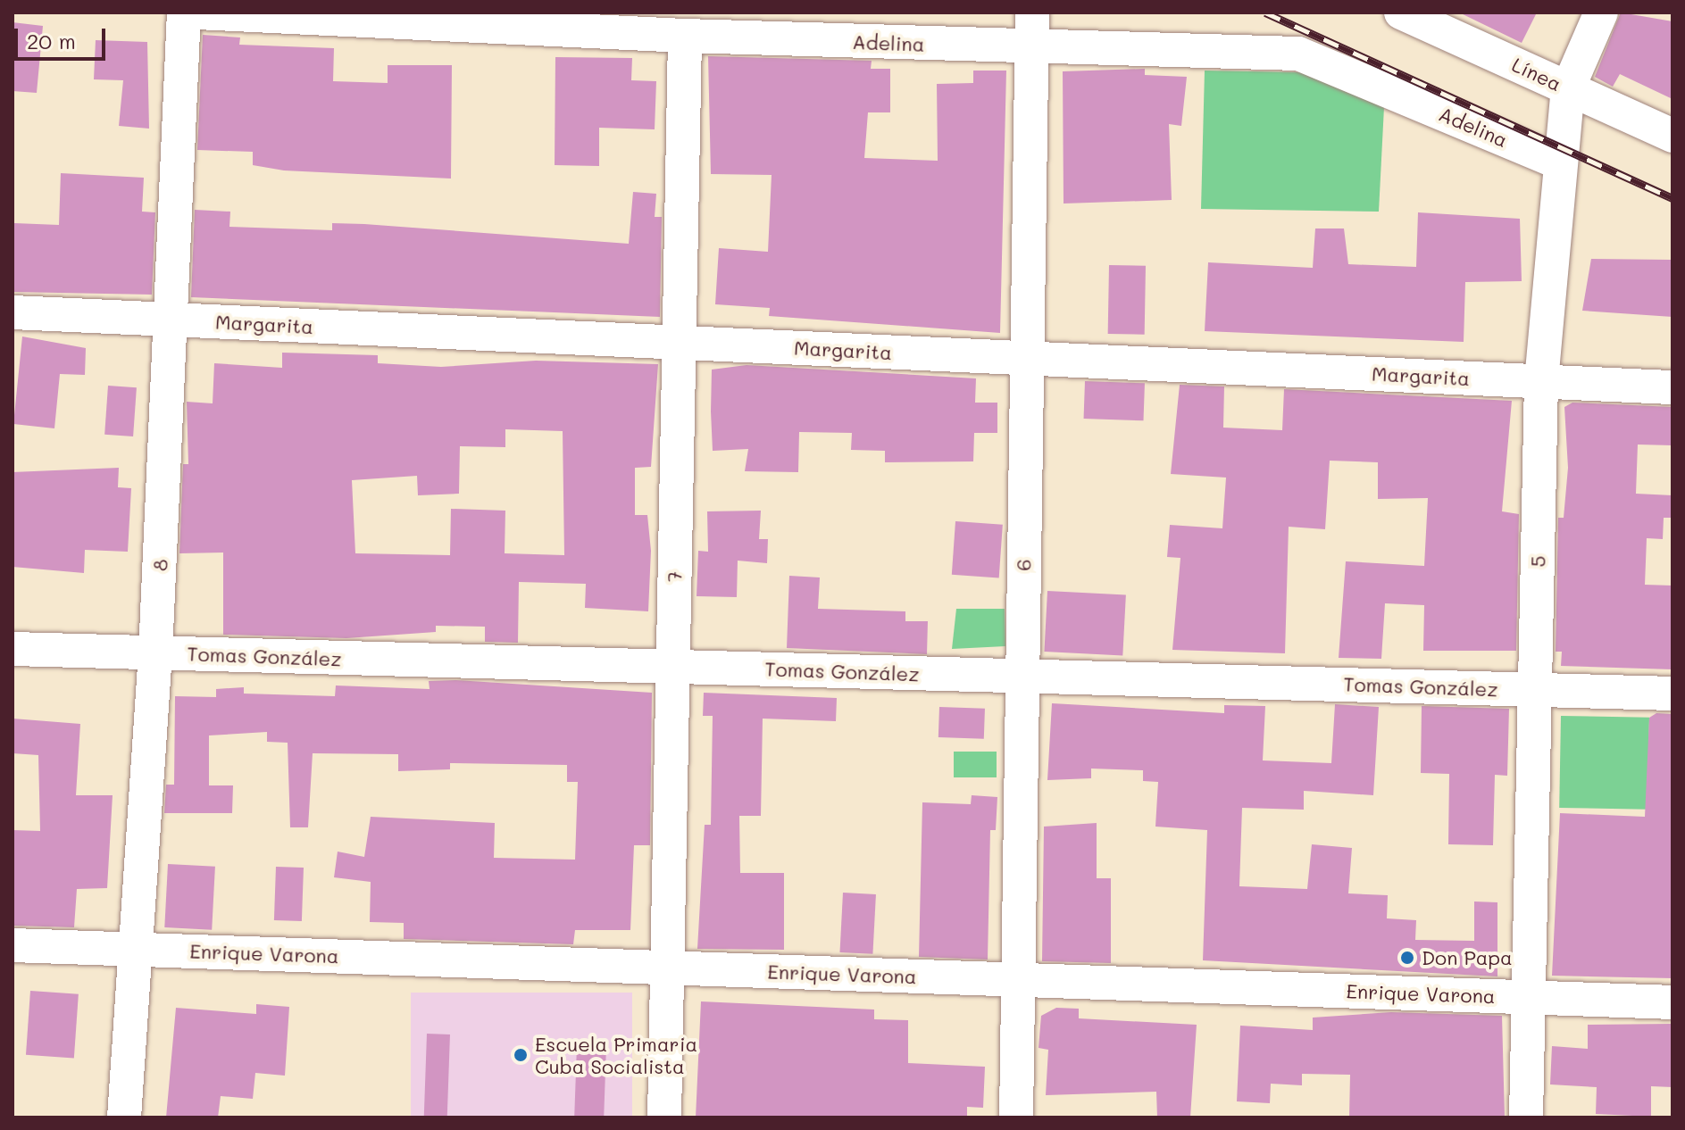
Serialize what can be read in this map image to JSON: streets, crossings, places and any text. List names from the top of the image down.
{
  "streets": {
    "street": [
      "Adelina",
      "Línea",
      "Margarita",
      "5",
      "8",
      "6",
      "7",
      "Tomas González",
      "Enrique Varona"
    ]
  },
  "crossings": [
    ["Adelina", "5"],
    ["Adelina", "6"],
    ["Adelina", "7"],
    ["Línea", "5"],
    ["Margarita", "5"],
    ["Margarita", "8"],
    ["Margarita", "6"],
    ["Margarita", "7"],
    ["5", "Tomas González"],
    ["5", "Enrique Varona"],
    ["8", "Tomas González"],
    ["8", "Enrique Varona"],
    ["6", "Tomas González"],
    ["6", "Enrique Varona"],
    ["7", "Tomas González"],
    ["7", "Enrique Varona"]
  ],
  "places": ["Don Papa", "Escuela Primaria Cuba Socialista"],
  "scale_bar": "20 m"
}
